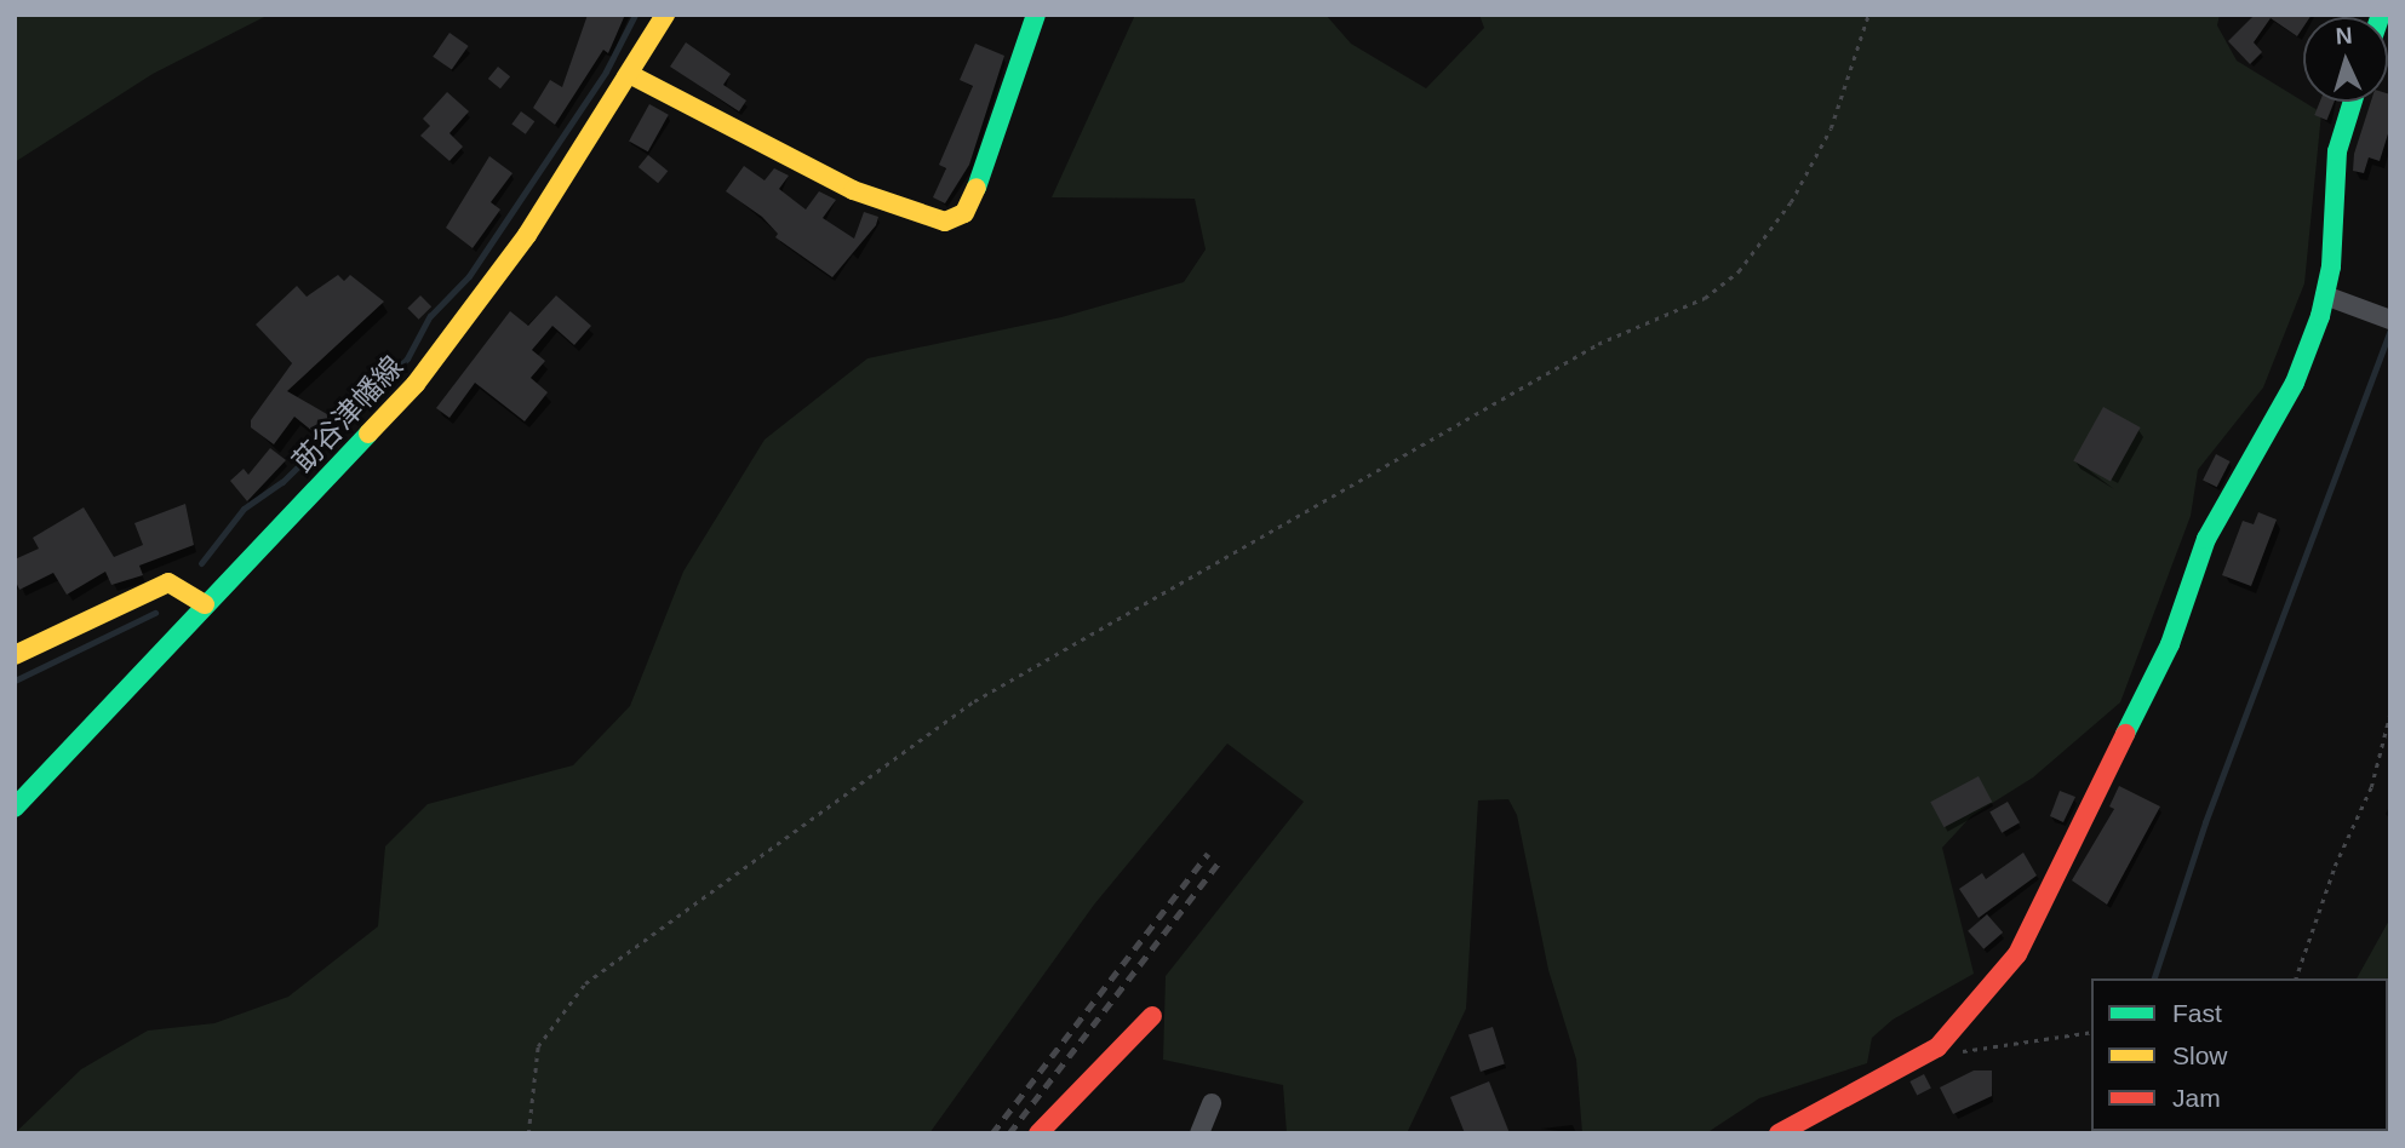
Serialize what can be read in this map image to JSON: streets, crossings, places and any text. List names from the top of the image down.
{
  "streets": {
    "street": ["莇谷津幡線"]
  },
  "legend": ["Fast", "Slow", "Jam"],
  "north": "top"
}
